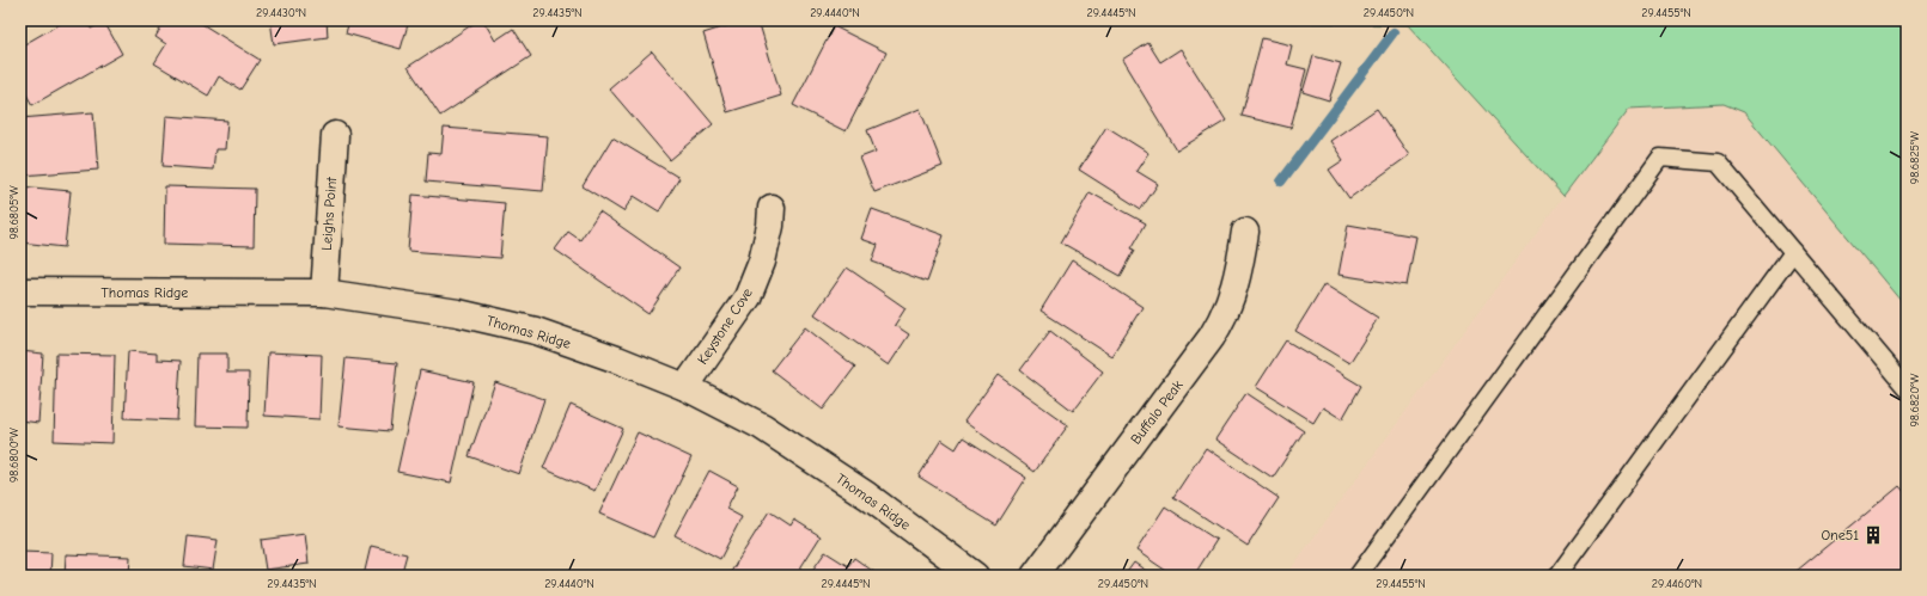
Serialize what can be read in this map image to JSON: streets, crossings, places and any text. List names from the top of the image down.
{
  "streets": {
    "street": [
      "Leighs Point",
      "Thomas Ridge",
      "Keystone Cove",
      "Buffalo Peak"
    ]
  },
  "crossings": [
    ["Leighs Point", "Thomas Ridge"],
    ["Thomas Ridge", "Keystone Cove"]
  ],
  "places": {
    "building": ["One51"]
  },
  "coordinates": [
    "29.4430°N",
    "29.4435°N",
    "29.4440°N",
    "29.4445°N",
    "29.4450°N",
    "29.4455°N",
    "98.6825°W",
    "98.6805°W",
    "98.6820°W",
    "98.6800°W",
    "29.4460°N"
  ]
}
